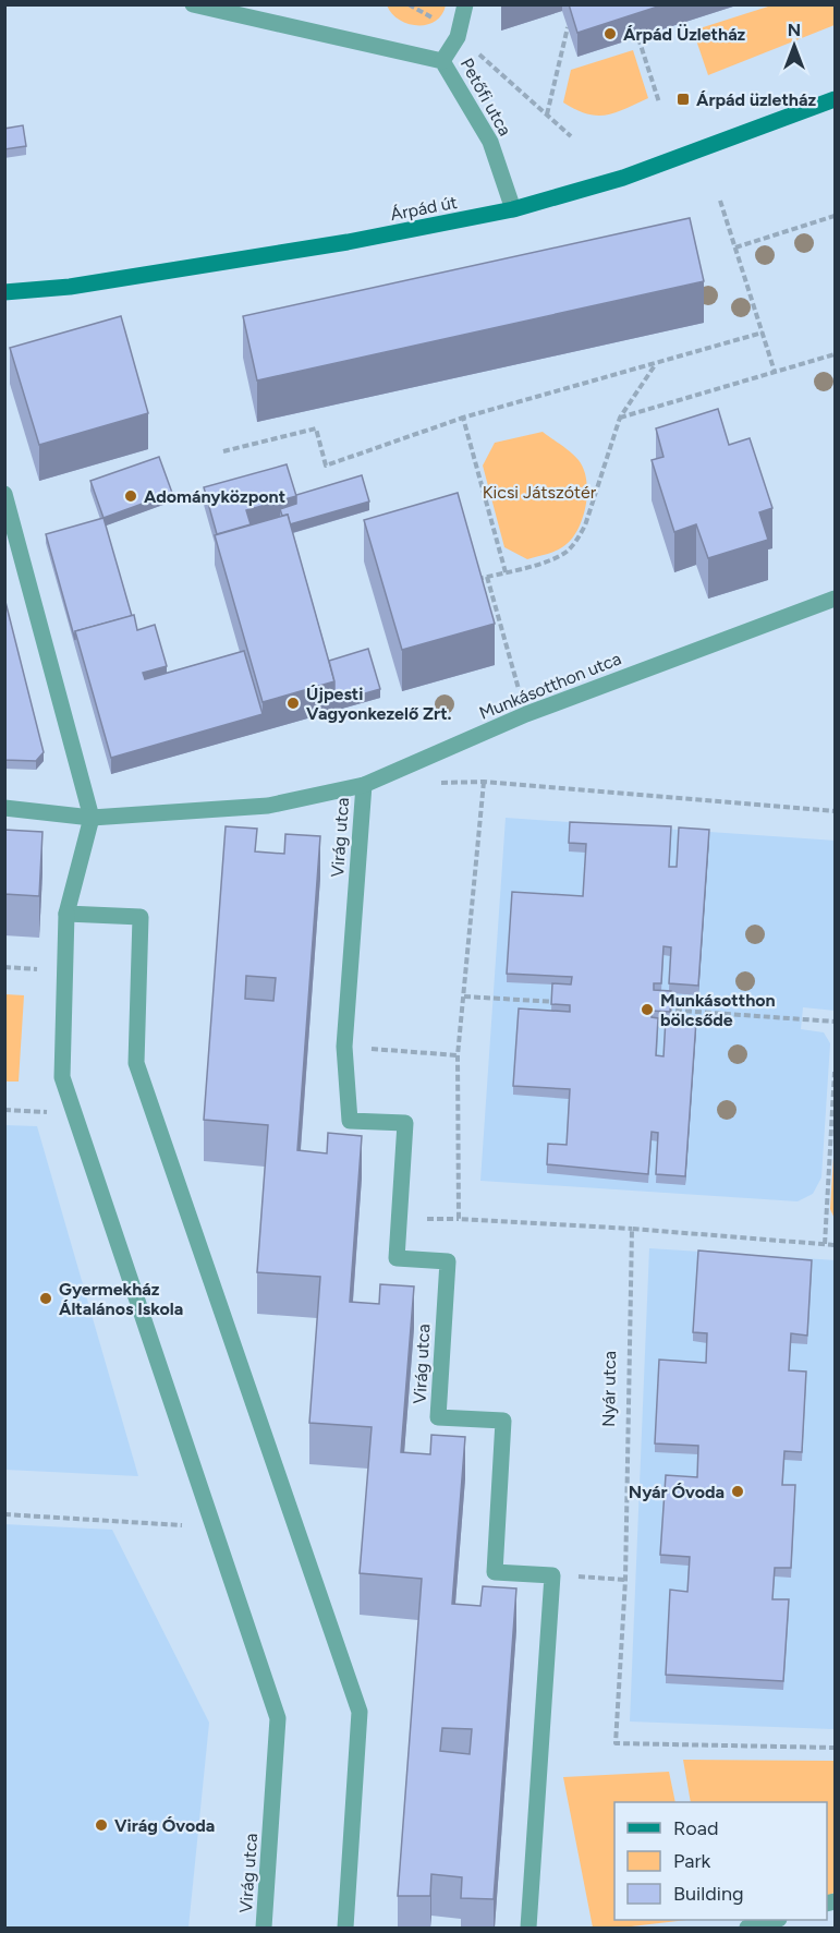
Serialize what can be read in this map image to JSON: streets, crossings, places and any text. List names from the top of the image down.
{
  "streets": {
    "main road": ["Árpád út"],
    "street": ["Petőfi utca", "Munkásotthon utca", "Virág utca"],
    "path": ["Nyár utca"]
  },
  "crossings": [
    ["Petőfi utca", "Árpád út"],
    ["Munkásotthon utca", "Virág utca"]
  ],
  "parks": ["Kicsi Játszótér"],
  "places": {
    "other": [
      "Árpád Üzletház",
      "Adományközpont",
      "Újpesti Vagyonkezelő Zrt.",
      "Munkásotthon bölcsőde",
      "Gyermekház Általános Iskola",
      "Nyár Óvoda",
      "Virág Óvoda"
    ],
    "transit": ["Árpád üzletház"]
  },
  "legend": ["Road", "Park", "Building"],
  "north": "top"
}
